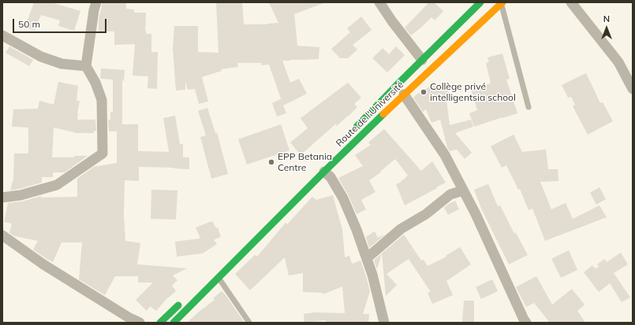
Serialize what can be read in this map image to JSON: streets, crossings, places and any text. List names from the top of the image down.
{
  "streets": {
    "main road": ["Route de l'Université"]
  },
  "places": ["Collège privé intelligentsia school", "EPP Betania Centre"],
  "scale_bar": "50 m",
  "north": "top"
}
